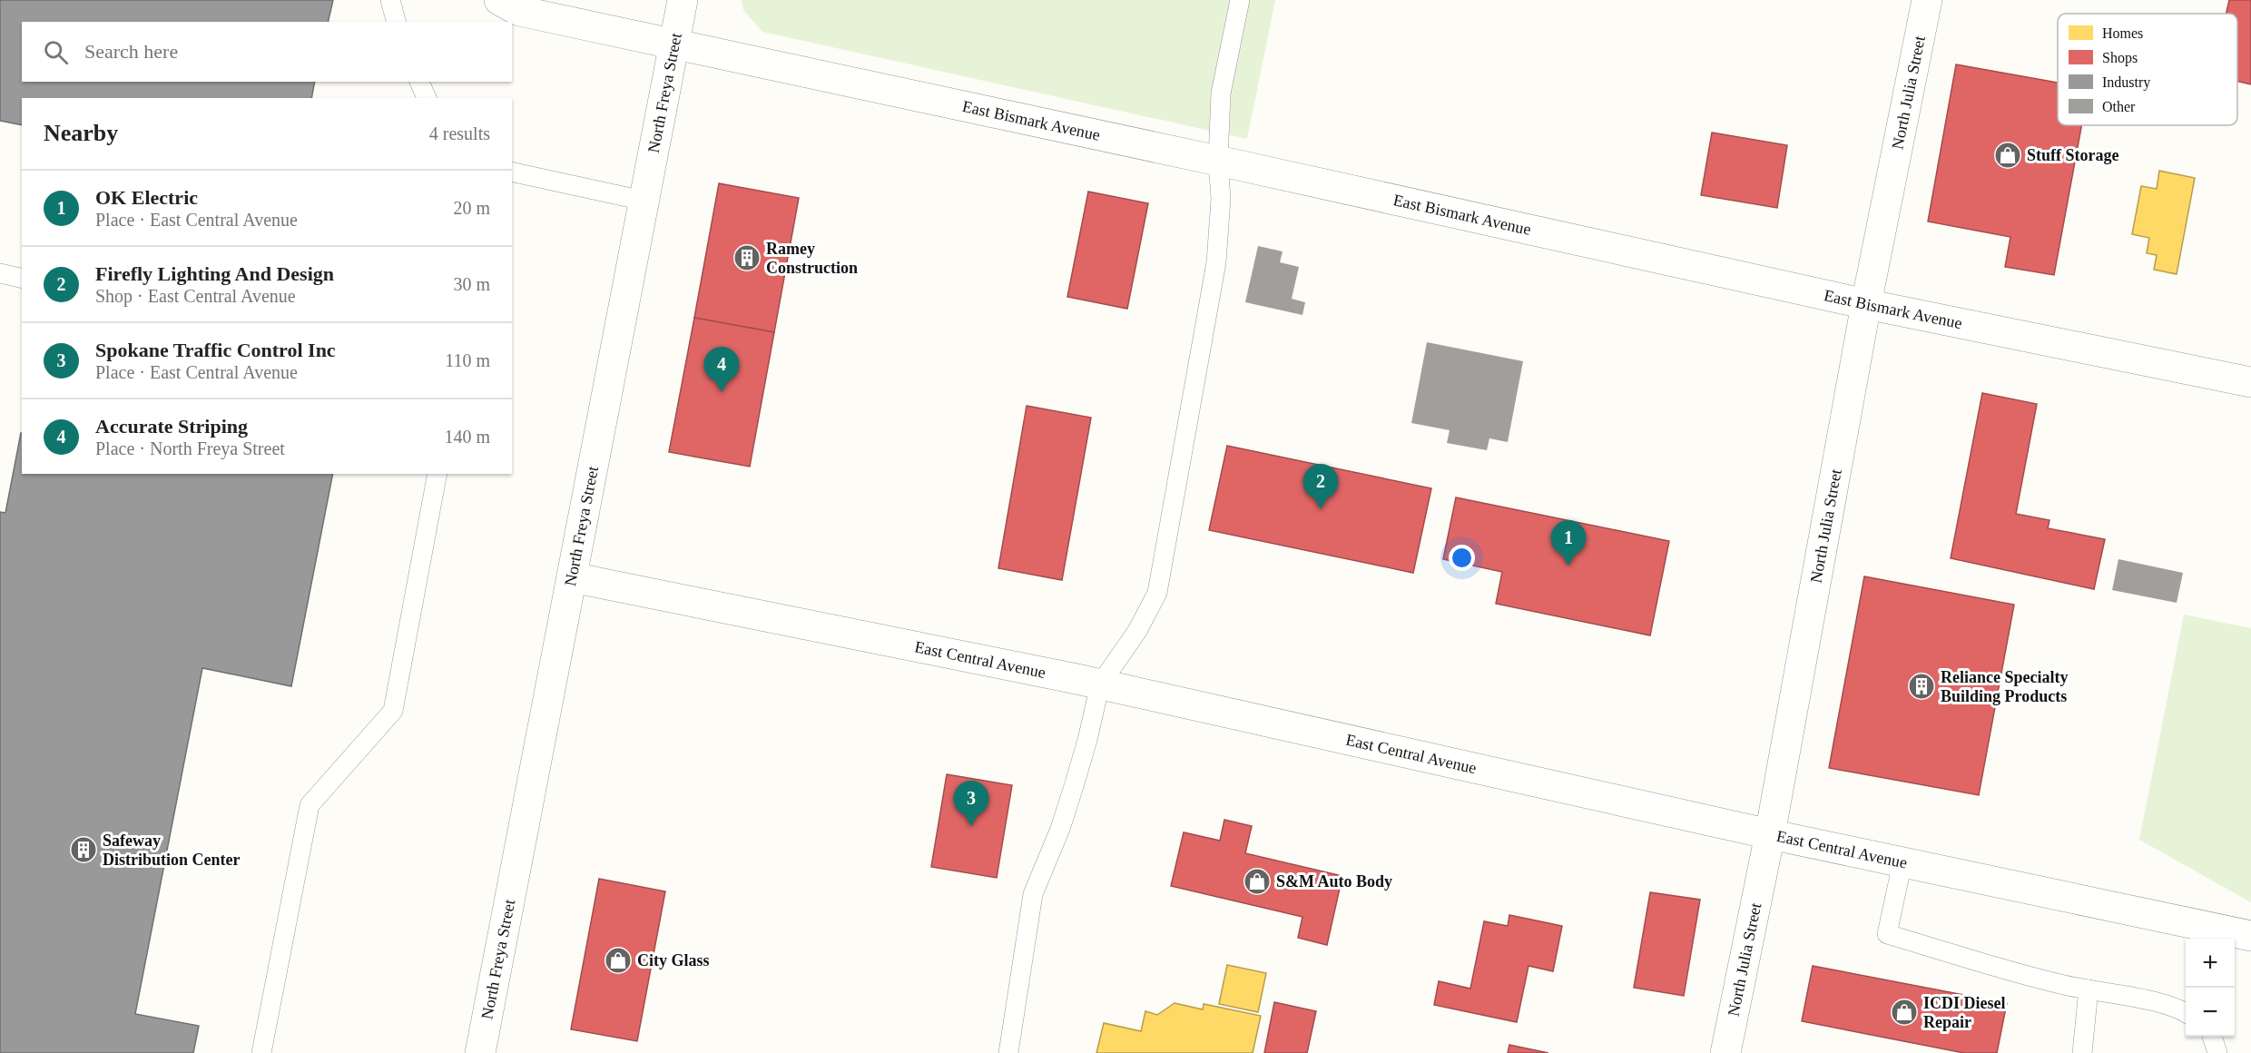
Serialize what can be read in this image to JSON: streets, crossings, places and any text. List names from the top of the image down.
{
  "streets": {
    "street": [
      "North Julia Street",
      "North Freya Street",
      "East Bismark Avenue",
      "East Central Avenue"
    ]
  },
  "crossings": [
    ["North Julia Street", "East Bismark Avenue"],
    ["North Julia Street", "East Central Avenue"],
    ["North Freya Street", "East Bismark Avenue"],
    ["North Freya Street", "East Central Avenue"]
  ],
  "places": {
    "shop": [
      "Stuff Storage",
      "S&M Auto Body",
      "City Glass",
      "ICDI Diesel Repair"
    ],
    "building": ["Ramey Construction", "Reliance Specialty Building Products", "Safeway Distribution Center"]
  },
  "legend": [
    "Homes",
    "Shops",
    "Industry",
    "Other"
  ],
  "page": {
    "search": "Search here",
    "heading": ["Nearby", "4 results"],
    "list": [
      {
        "mark": "1",
        "name": "OK Electric",
        "note": "Place · East Central Avenue",
        "value": "20 m"
      },
      {
        "mark": "2",
        "name": "Firefly Lighting And Design",
        "note": "Shop · East Central Avenue",
        "value": "30 m"
      },
      {
        "mark": "3",
        "name": "Spokane Traffic Control Inc",
        "note": "Place · East Central Avenue",
        "value": "110 m"
      },
      {
        "mark": "4",
        "name": "Accurate Striping",
        "note": "Place · North Freya Street",
        "value": "140 m"
      }
    ],
    "pins": [
      "4",
      "2",
      "1",
      "3"
    ],
    "map_buttons": ["+", "−"]
  }
}
